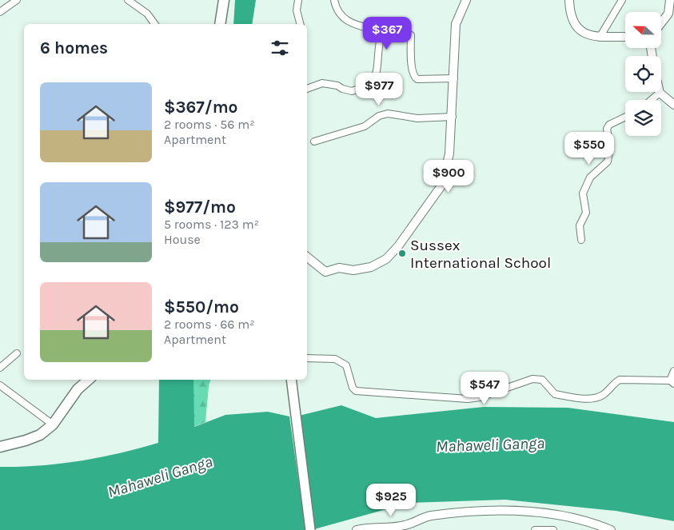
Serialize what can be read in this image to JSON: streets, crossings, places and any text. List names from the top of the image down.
{
  "water": ["Mahaweli Ganga"],
  "places": ["Sussex International School"],
  "north": "left",
  "page": {
    "price": [
      "$367",
      "$977",
      "$550",
      "$900",
      "$547",
      "$925"
    ],
    "heading": "6 homes",
    "list": [
      {
        "name": "$367/mo",
        "note": "2 rooms · 56 m² · Apartment"
      },
      {
        "name": "$977/mo",
        "note": "5 rooms · 123 m² · House"
      },
      {
        "name": "$550/mo",
        "note": "2 rooms · 66 m² · Apartment"
      }
    ]
  }
}
